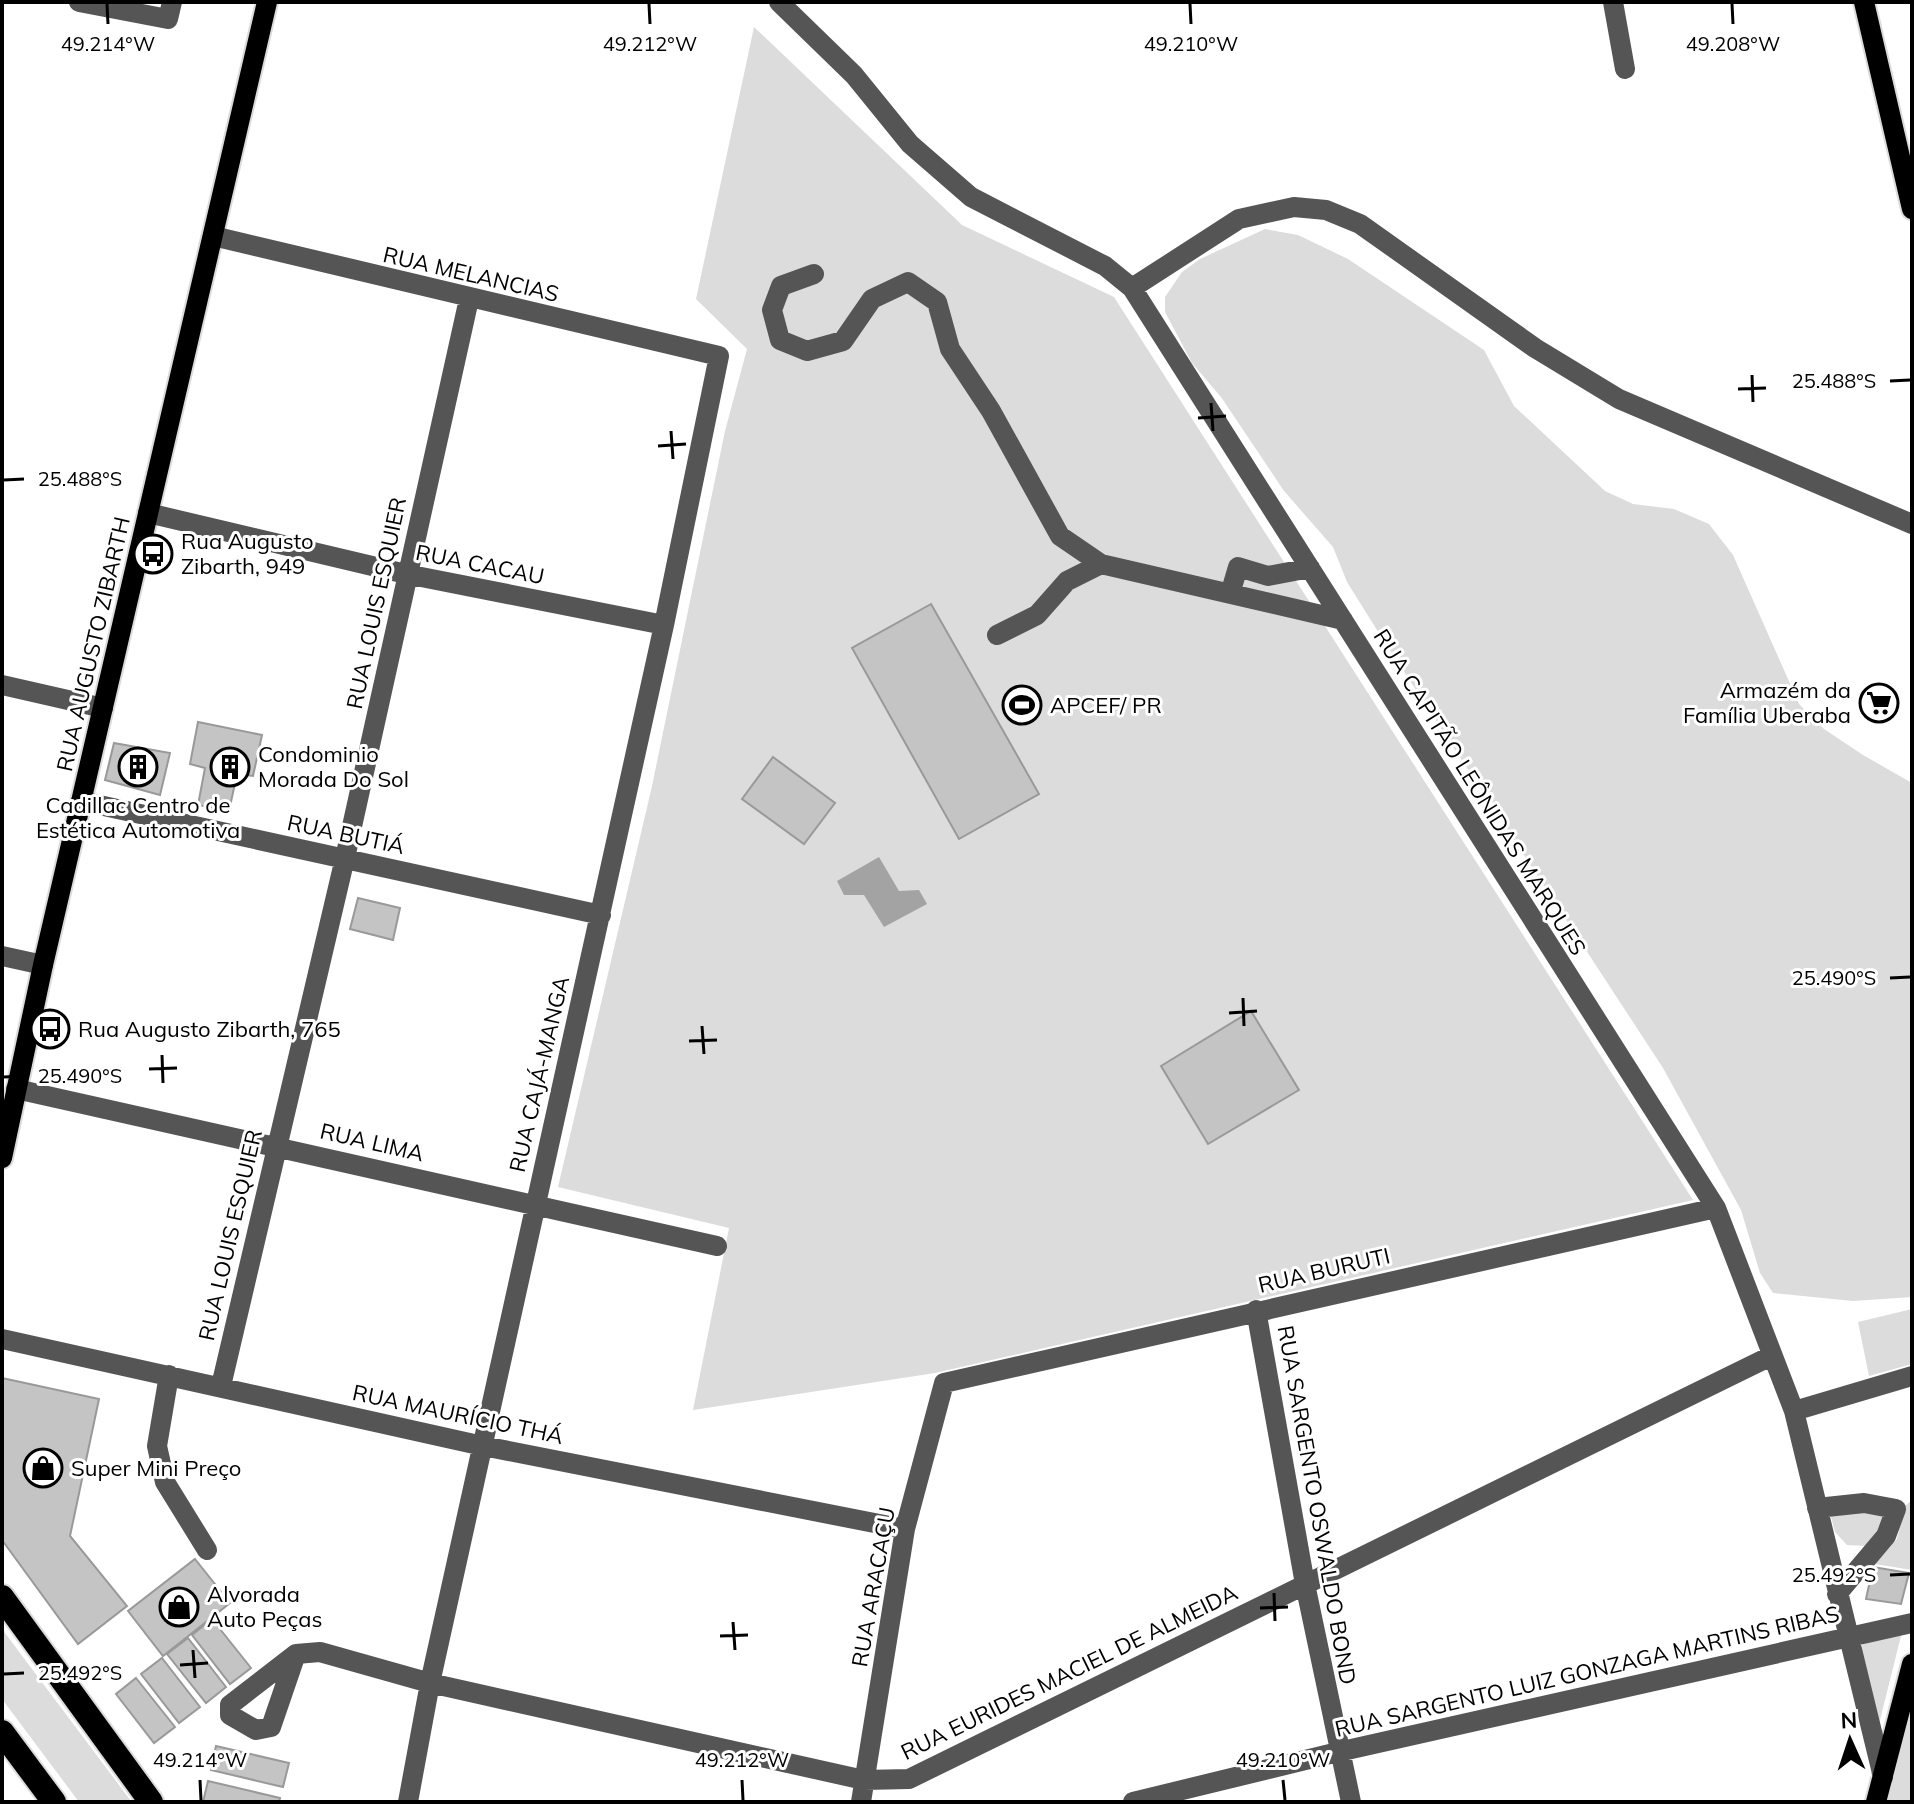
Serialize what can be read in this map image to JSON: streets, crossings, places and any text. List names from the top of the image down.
{
  "streets": {
    "main road": ["RUA AUGUSTO ZIBARTH"],
    "street": [
      "RUA MELANCIAS",
      "RUA CACAU",
      "RUA LOUIS ESQUIER",
      "RUA CAPITÃO LEÔNIDAS MARQUES",
      "RUA BUTIÁ",
      "RUA CAJÁ-MANGA",
      "RUA LIMA",
      "RUA BURUTI",
      "RUA MAURÍCIO THÁ",
      "RUA SARGENTO OSWALDO BOND",
      "RUA ARACAÇU",
      "RUA SARGENTO LUIZ GONZAGA MARTINS RIBAS",
      "RUA EURIDES MACIEL DE ALMEIDA"
    ]
  },
  "crossings": [
    ["RUA MELANCIAS", "RUA LOUIS ESQUIER"],
    ["RUA MELANCIAS", "RUA AUGUSTO ZIBARTH"],
    ["RUA MELANCIAS", "RUA CAJÁ-MANGA"],
    ["RUA CACAU", "RUA LOUIS ESQUIER"],
    ["RUA CACAU", "RUA AUGUSTO ZIBARTH"],
    ["RUA CACAU", "RUA CAJÁ-MANGA"],
    ["RUA LOUIS ESQUIER", "RUA BUTIÁ"],
    ["RUA LOUIS ESQUIER", "RUA LIMA"],
    ["RUA LOUIS ESQUIER", "RUA MAURÍCIO THÁ"],
    ["RUA AUGUSTO ZIBARTH", "RUA BUTIÁ"],
    ["RUA AUGUSTO ZIBARTH", "RUA LIMA"],
    ["RUA CAPITÃO LEÔNIDAS MARQUES", "RUA BURUTI"],
    ["RUA CAPITÃO LEÔNIDAS MARQUES", "RUA SARGENTO LUIZ GONZAGA MARTINS RIBAS"],
    ["RUA CAPITÃO LEÔNIDAS MARQUES", "RUA EURIDES MACIEL DE ALMEIDA"],
    ["RUA BUTIÁ", "RUA CAJÁ-MANGA"],
    ["RUA CAJÁ-MANGA", "RUA LIMA"],
    ["RUA CAJÁ-MANGA", "RUA MAURÍCIO THÁ"],
    ["RUA CAJÁ-MANGA", "RUA EURIDES MACIEL DE ALMEIDA"],
    ["RUA BURUTI", "RUA SARGENTO OSWALDO BOND"],
    ["RUA BURUTI", "RUA ARACAÇU"],
    ["RUA MAURÍCIO THÁ", "RUA ARACAÇU"],
    ["RUA SARGENTO OSWALDO BOND", "RUA SARGENTO LUIZ GONZAGA MARTINS RIBAS"],
    ["RUA SARGENTO OSWALDO BOND", "RUA EURIDES MACIEL DE ALMEIDA"],
    ["RUA ARACAÇU", "RUA EURIDES MACIEL DE ALMEIDA"]
  ],
  "places": {
    "bus stop": ["Rua Augusto Zibarth, 949", "Rua Augusto Zibarth, 765"],
    "supermarket": ["Armazém da Família Uberaba"],
    "sports": ["APCEF/ PR"],
    "building": ["Cadillac Centro de Estética Automotiva", "Condominio Morada Do Sol"],
    "shop": ["Super Mini Preço", "Alvorada Auto Peças"]
  },
  "north": "top",
  "coordinates": [
    "49.214°W",
    "49.212°W",
    "49.210°W",
    "49.208°W",
    "25.488°S",
    "25.490°S",
    "25.492°S"
  ]
}
